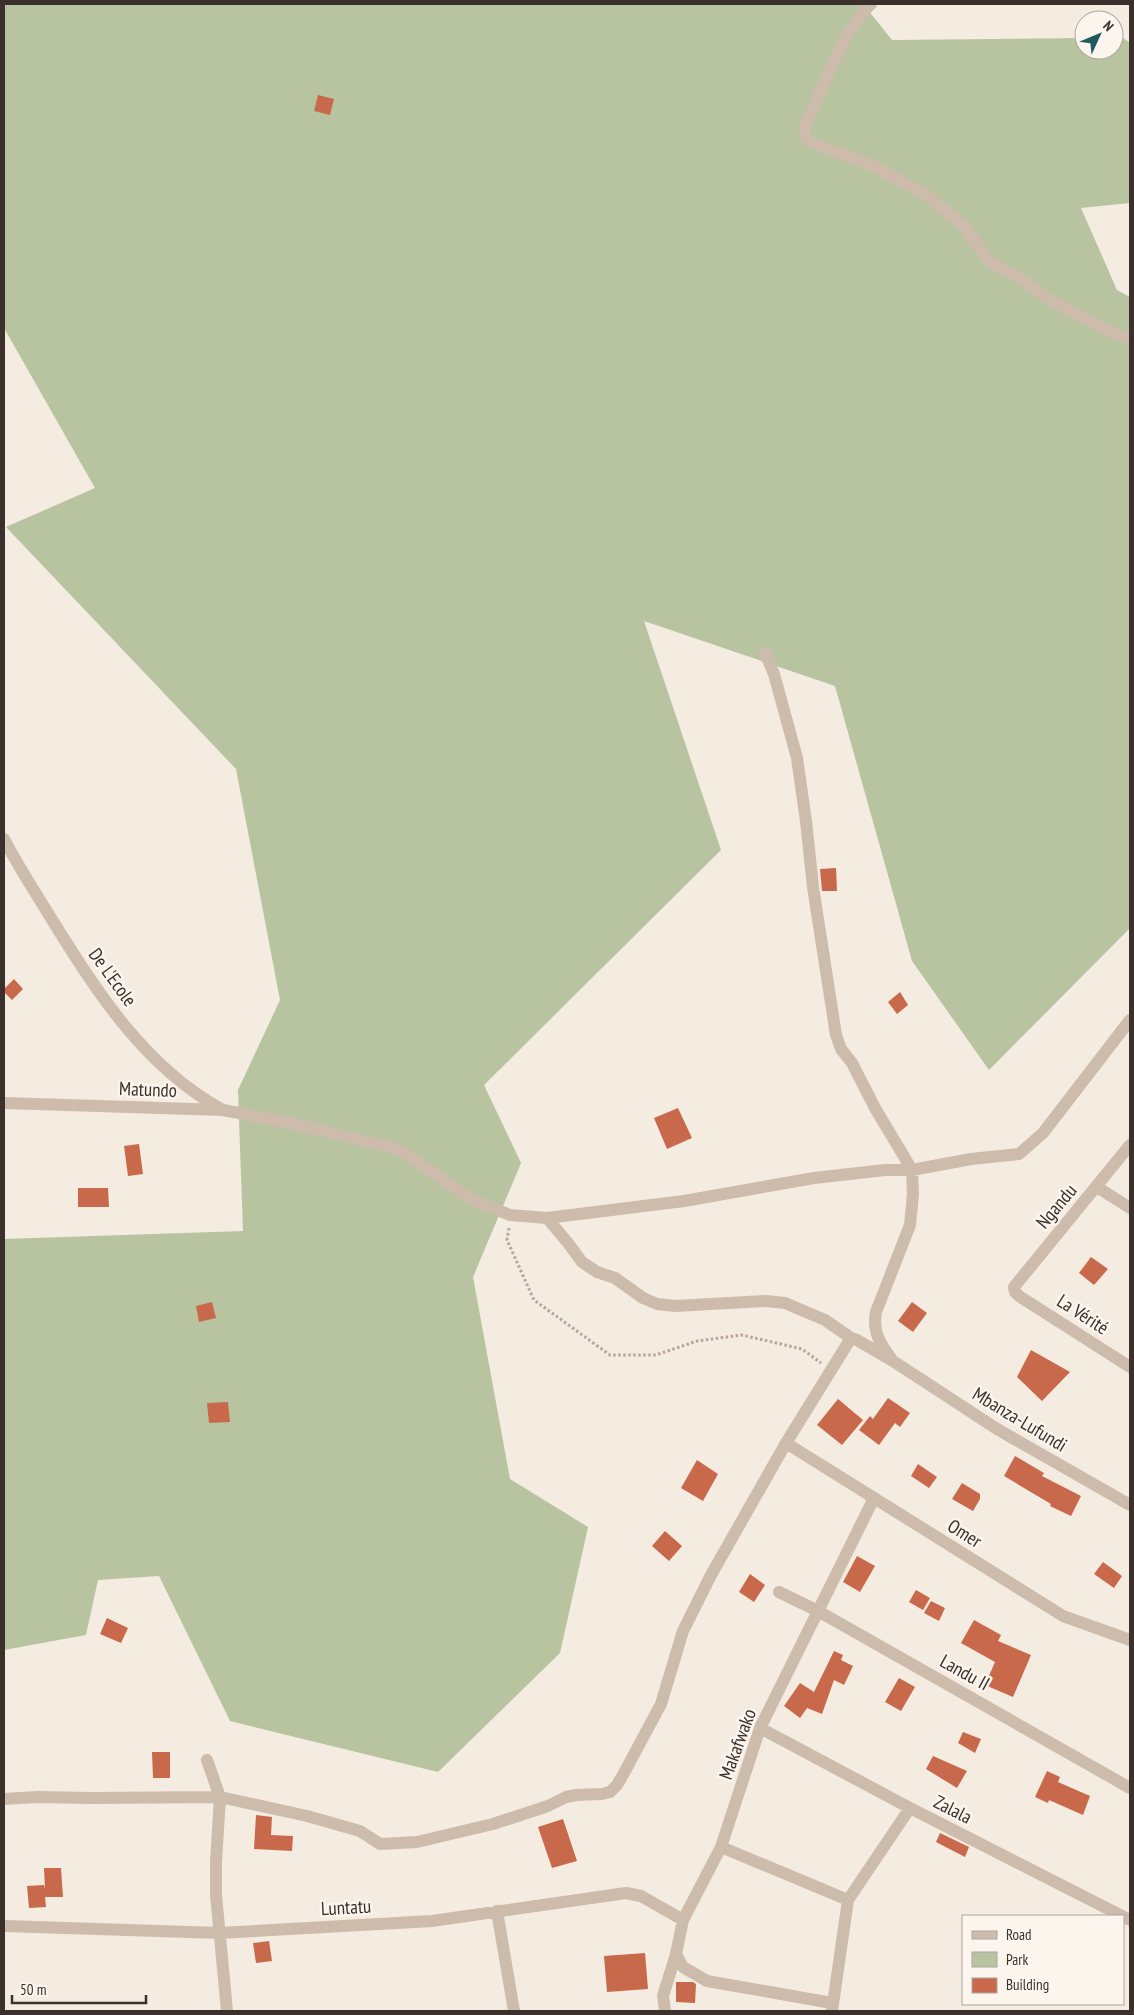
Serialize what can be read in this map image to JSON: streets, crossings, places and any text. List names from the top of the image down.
{
  "streets": {
    "street": [
      "De L'Ecole",
      "Matundo",
      "Ngandu",
      "La Vérité",
      "Mbanza-Lufundi",
      "Omer",
      "Landu II",
      "Makafwako",
      "Zalala",
      "Luntatu"
    ]
  },
  "crossings": [
    ["De L'Ecole", "Matundo"],
    ["Matundo", "Mbanza-Lufundi"],
    ["Ngandu", "La Vérité"],
    ["Omer", "Makafwako"],
    ["Landu II", "Makafwako"],
    ["Makafwako", "Zalala"],
    ["Makafwako", "Luntatu"]
  ],
  "legend": ["Road", "Park", "Building"],
  "scale_bar": "50 m",
  "north": "top right"
}
